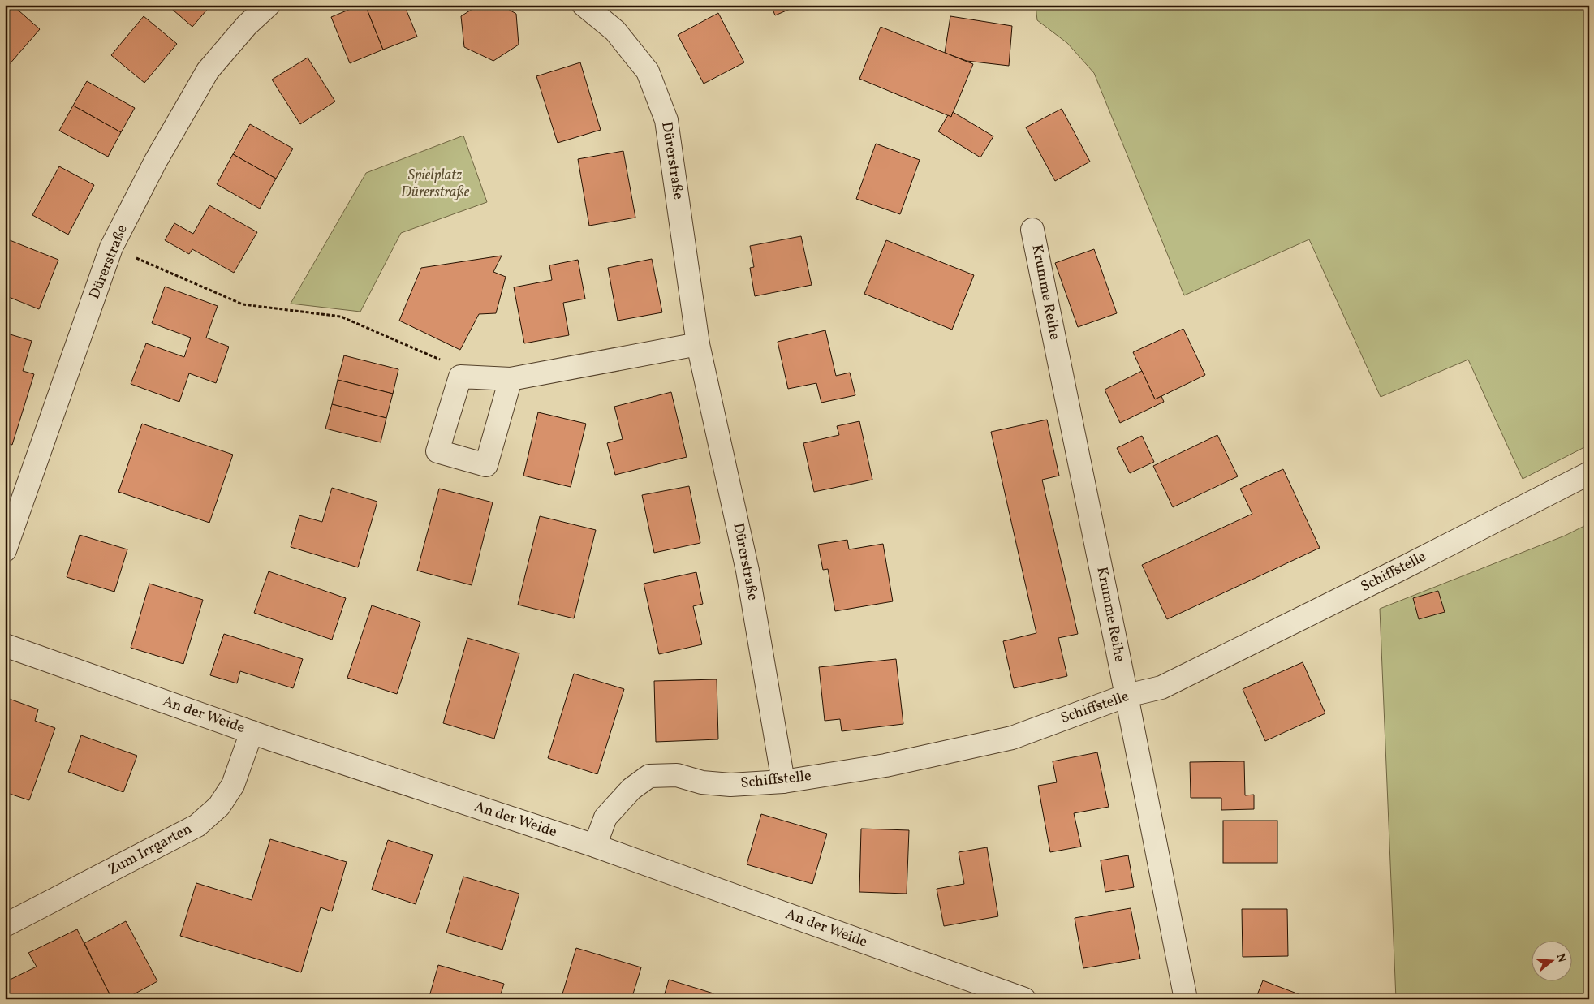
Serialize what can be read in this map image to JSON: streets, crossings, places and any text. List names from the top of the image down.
{
  "streets": {
    "street": [
      "Dürerstraße",
      "Krumme Reihe",
      "Schiffstelle",
      "An der Weide",
      "Zum Irrgarten"
    ]
  },
  "crossings": [
    ["Dürerstraße", "Schiffstelle"],
    ["Krumme Reihe", "Schiffstelle"],
    ["Schiffstelle", "An der Weide"],
    ["An der Weide", "Zum Irrgarten"]
  ],
  "parks": ["Spielplatz Dürerstraße"],
  "north": "right"
}
